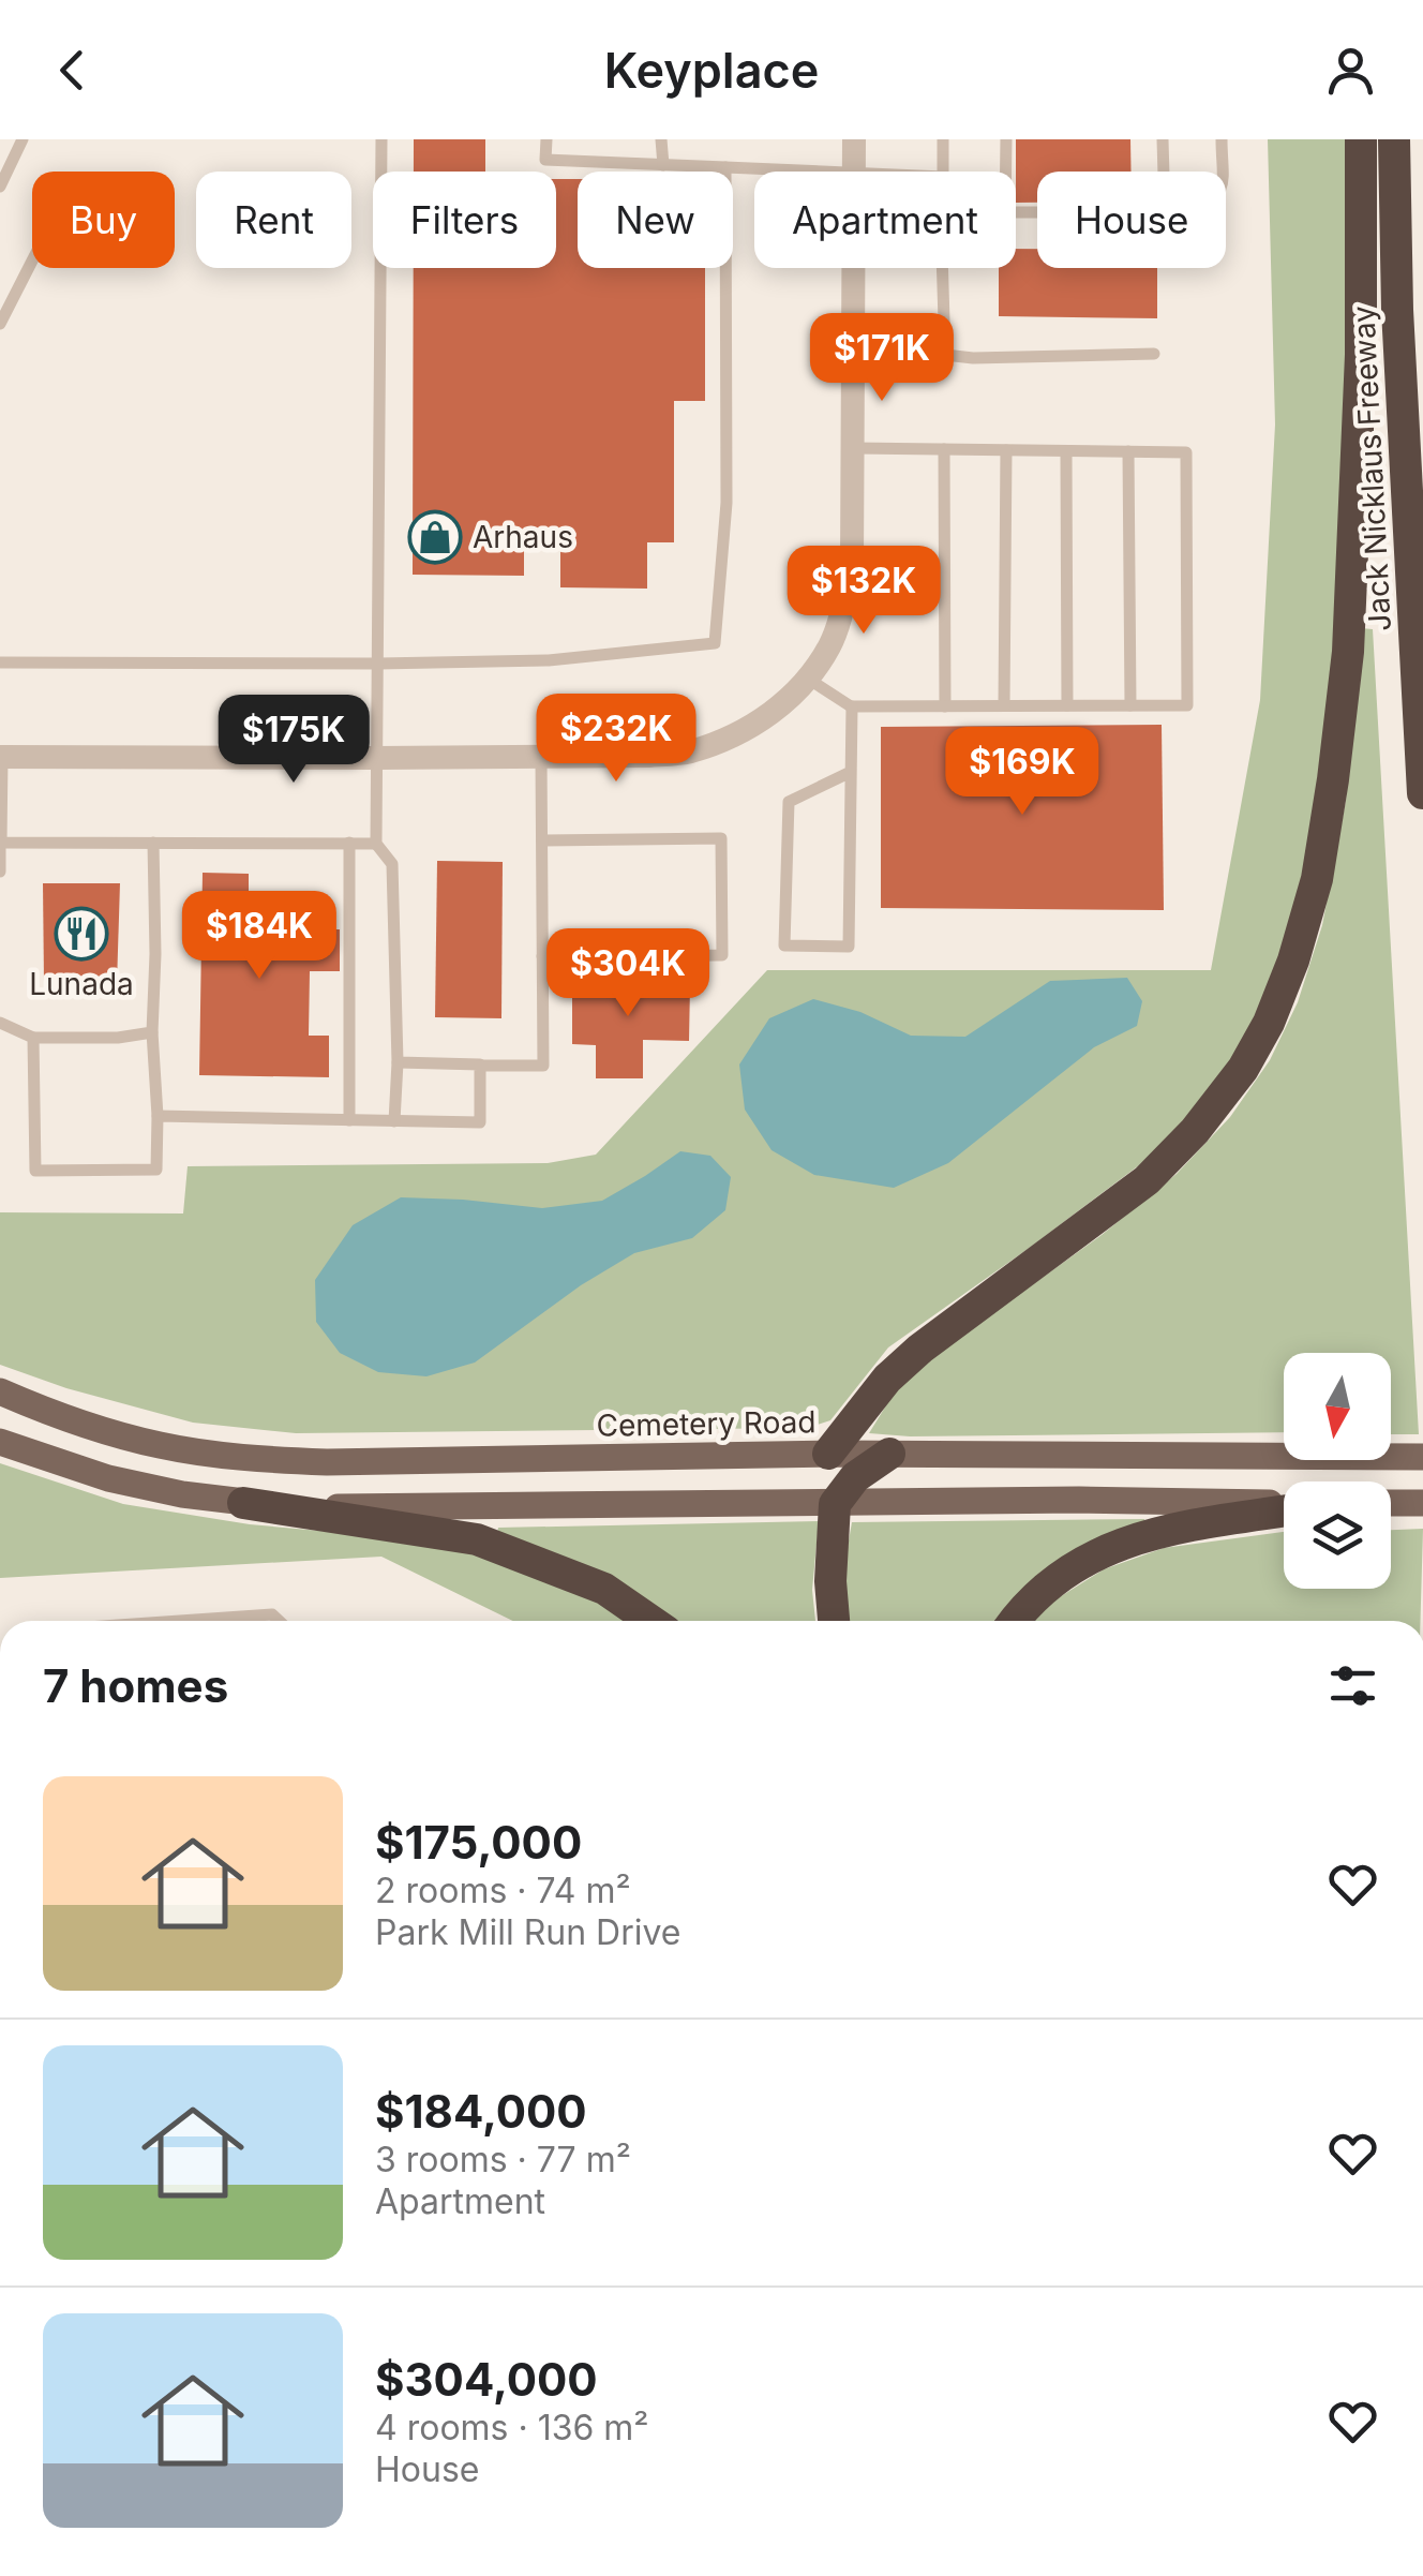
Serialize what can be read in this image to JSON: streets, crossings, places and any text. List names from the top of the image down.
{
  "streets": {
    "highway": ["Jack Nicklaus Freeway"],
    "main road": ["Cemetery Road"]
  },
  "places": {
    "shop": ["Arhaus"],
    "restaurant": ["Lunada"]
  },
  "north": "bottom",
  "page": {
    "header": "Keyplace",
    "chip": [
      "Buy",
      "Rent",
      "Filters",
      "New",
      "Apartment",
      "House"
    ],
    "price": [
      "$171K",
      "$132K",
      "$232K",
      "$175K",
      "$169K",
      "$184K",
      "$304K"
    ],
    "heading": "7 homes",
    "list": [
      {
        "name": "$175,000",
        "note": "2 rooms · 74 m² · Park Mill Run Drive"
      },
      {
        "name": "$184,000",
        "note": "3 rooms · 77 m² · Apartment"
      },
      {
        "name": "$304,000",
        "note": "4 rooms · 136 m² · House"
      }
    ]
  }
}
